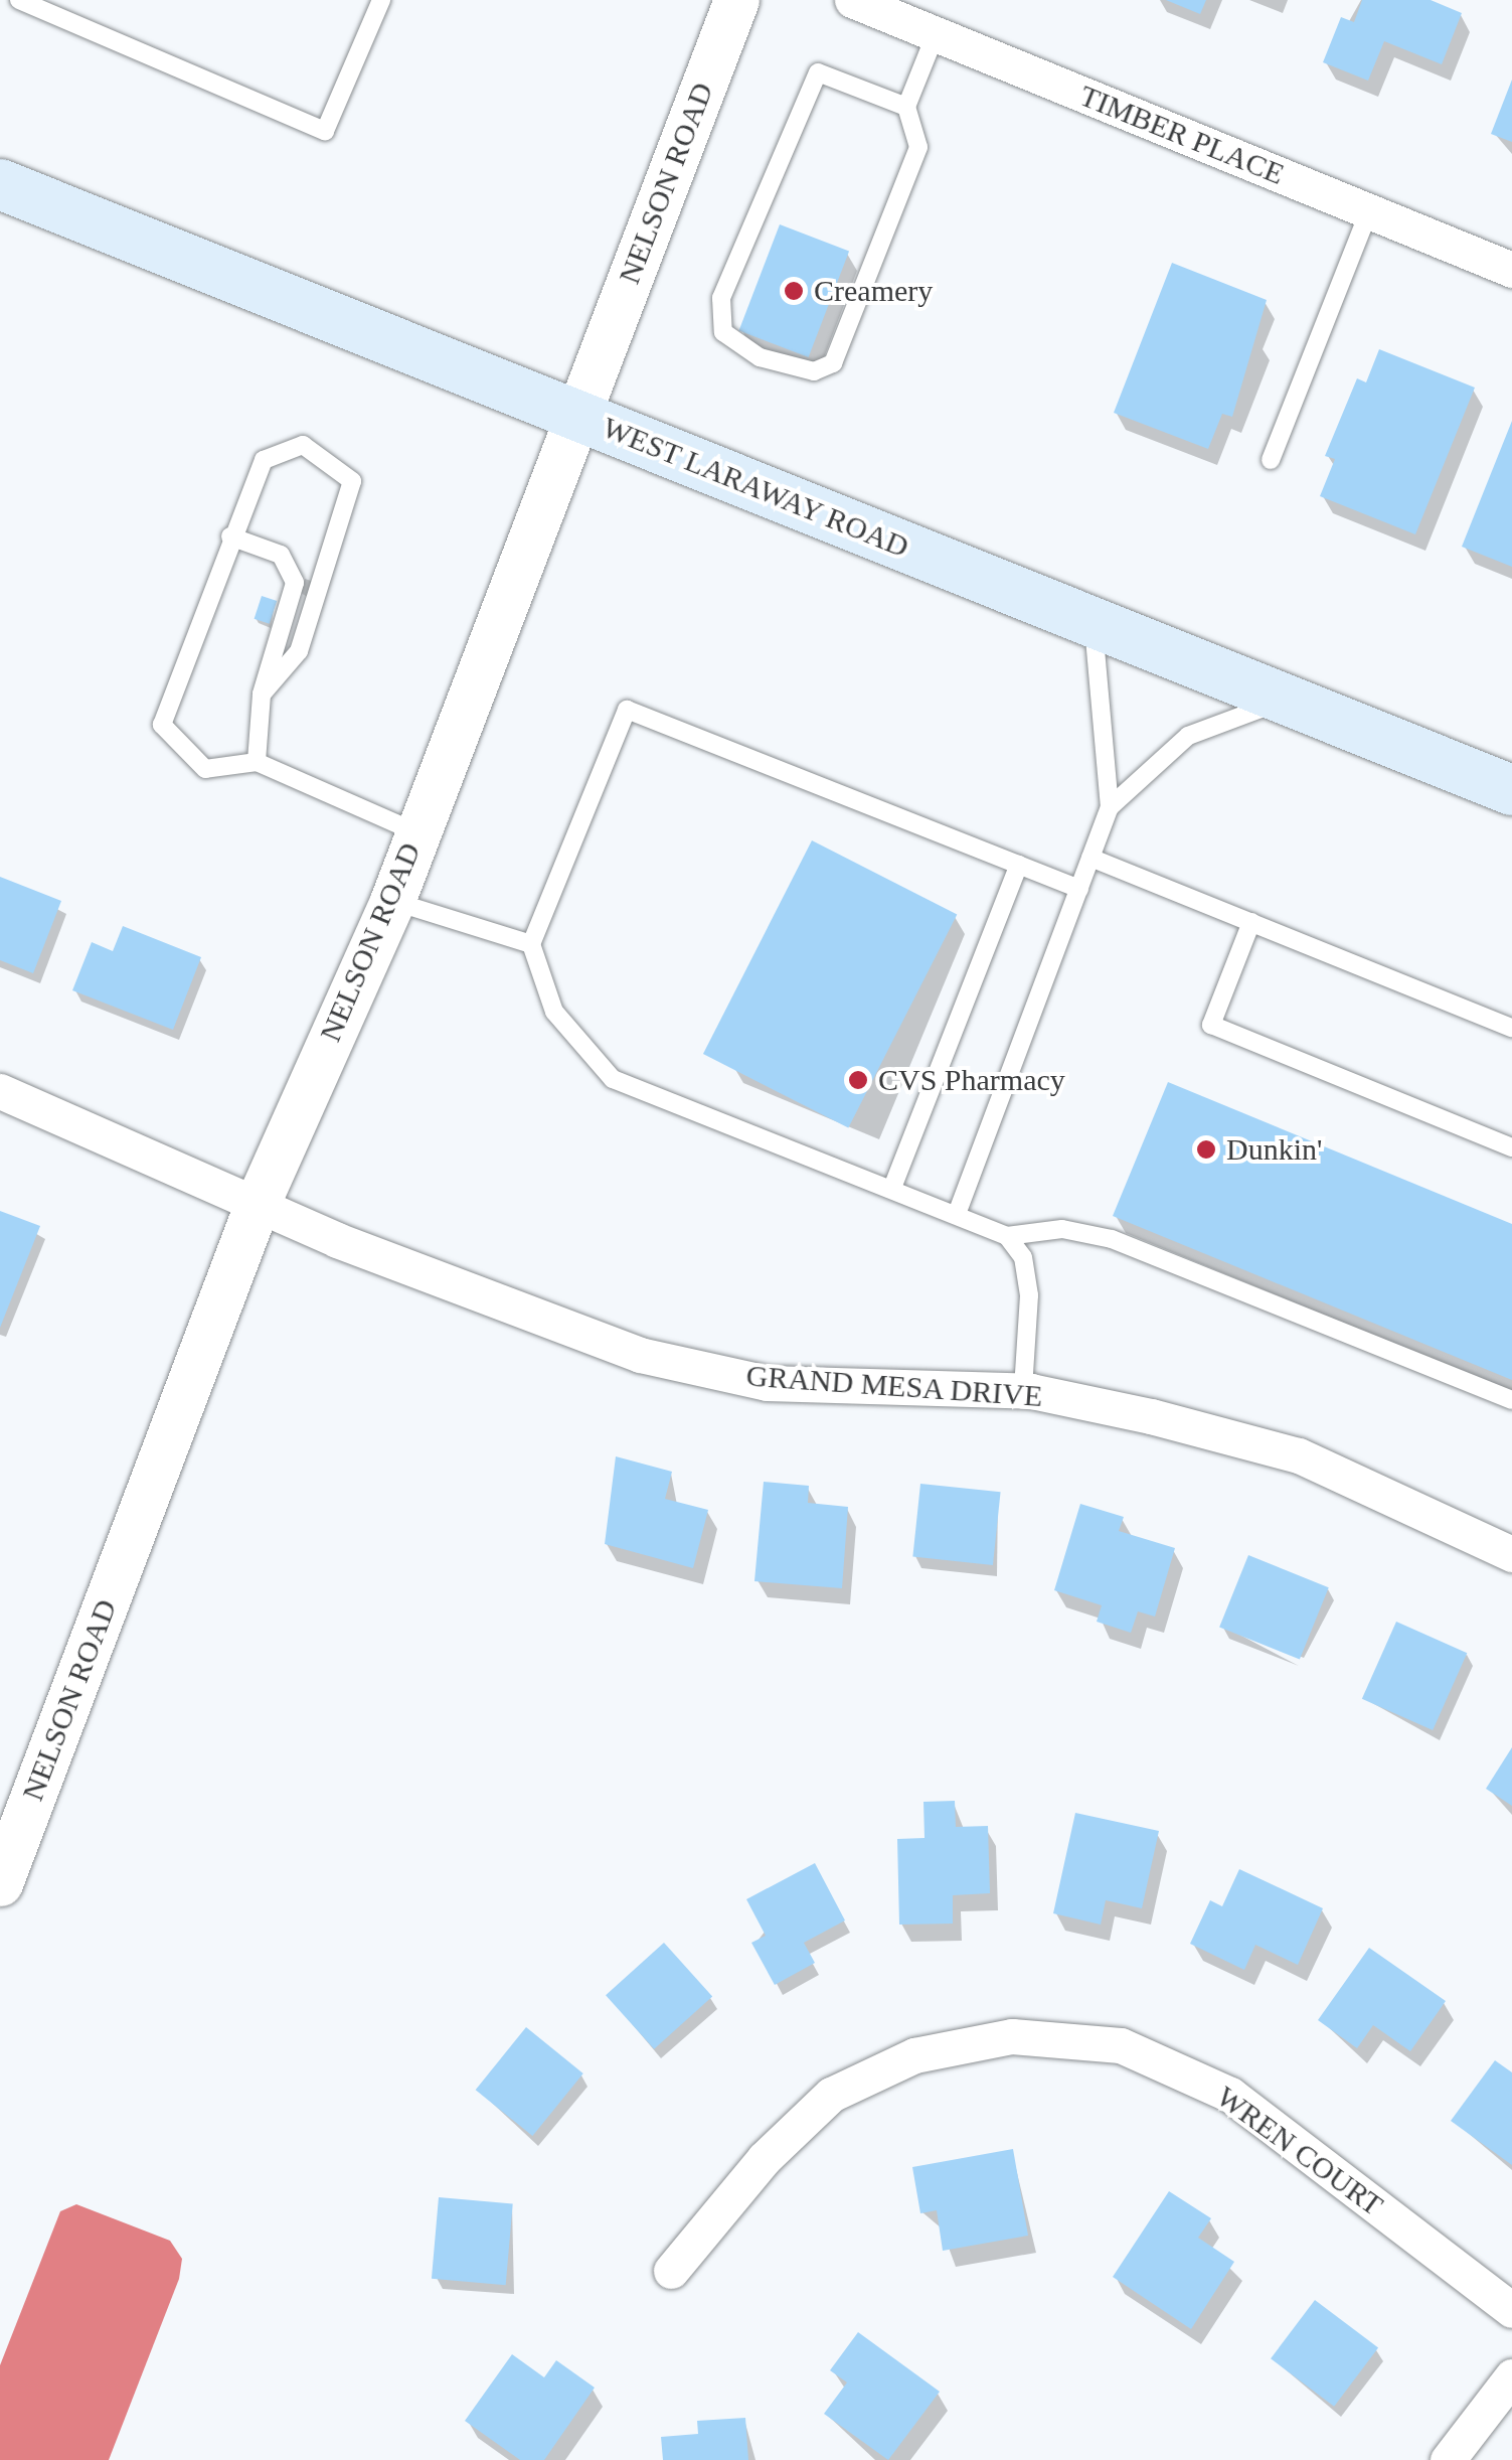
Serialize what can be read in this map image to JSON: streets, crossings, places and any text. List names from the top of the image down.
{
  "streets": {
    "main road": ["WEST LARAWAY ROAD"],
    "street": [
      "TIMBER PLACE",
      "NELSON ROAD",
      "GRAND MESA DRIVE",
      "WREN COURT"
    ]
  },
  "crossings": [
    ["NELSON ROAD", "WEST LARAWAY ROAD"],
    ["NELSON ROAD", "GRAND MESA DRIVE"]
  ],
  "places": ["Creamery", "CVS Pharmacy", "Dunkin'"]
}
